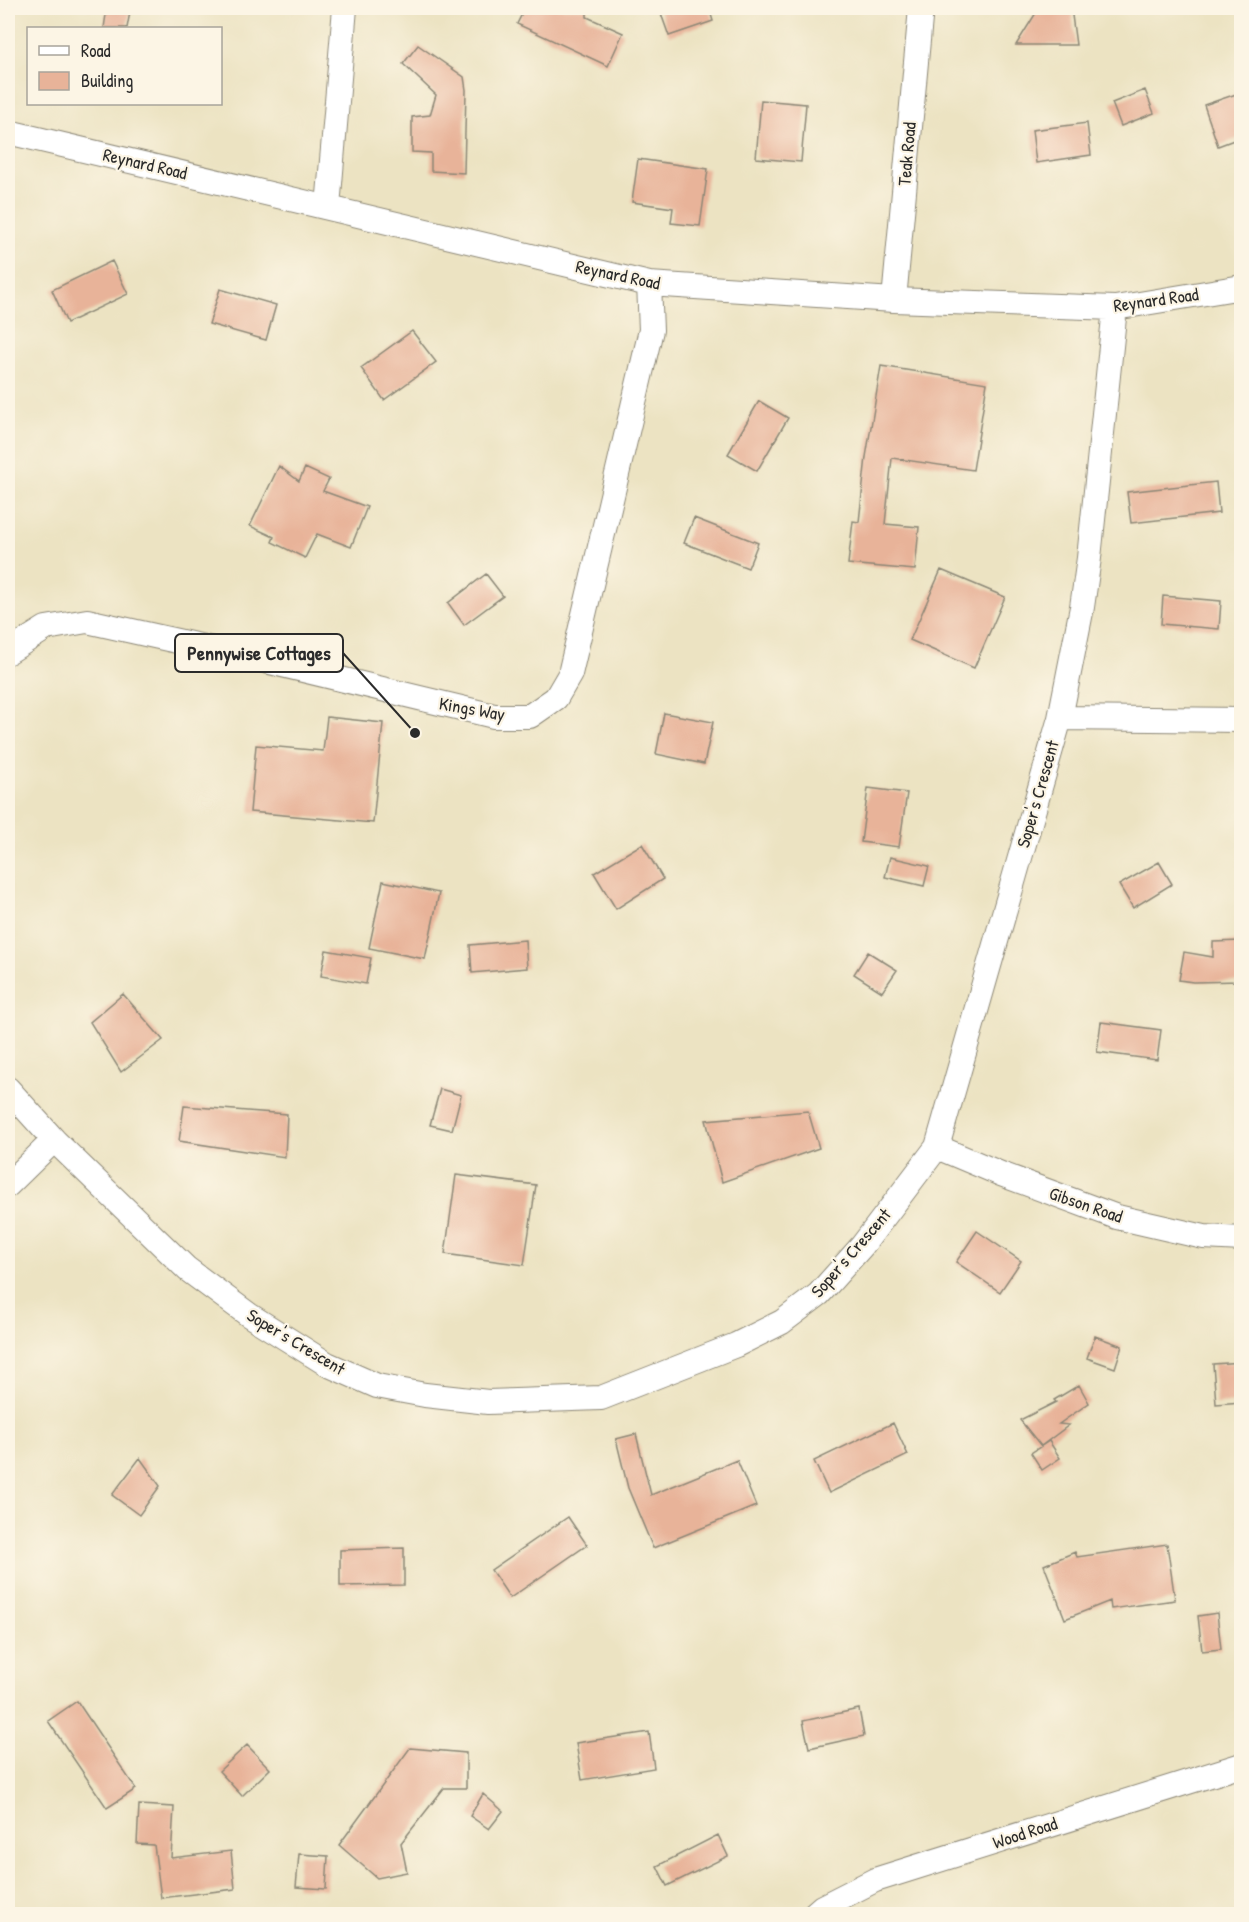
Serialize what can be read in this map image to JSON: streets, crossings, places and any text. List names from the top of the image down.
{
  "streets": {
    "street": [
      "Teak Road",
      "Reynard Road",
      "Kings Way",
      "Soper's Crescent",
      "Gibson Road",
      "Wood Road"
    ]
  },
  "crossings": [
    ["Teak Road", "Reynard Road"],
    ["Reynard Road", "Kings Way"],
    ["Reynard Road", "Soper's Crescent"],
    ["Soper's Crescent", "Gibson Road"]
  ],
  "places": ["Pennywise Cottages"],
  "legend": ["Road", "Building"]
}
